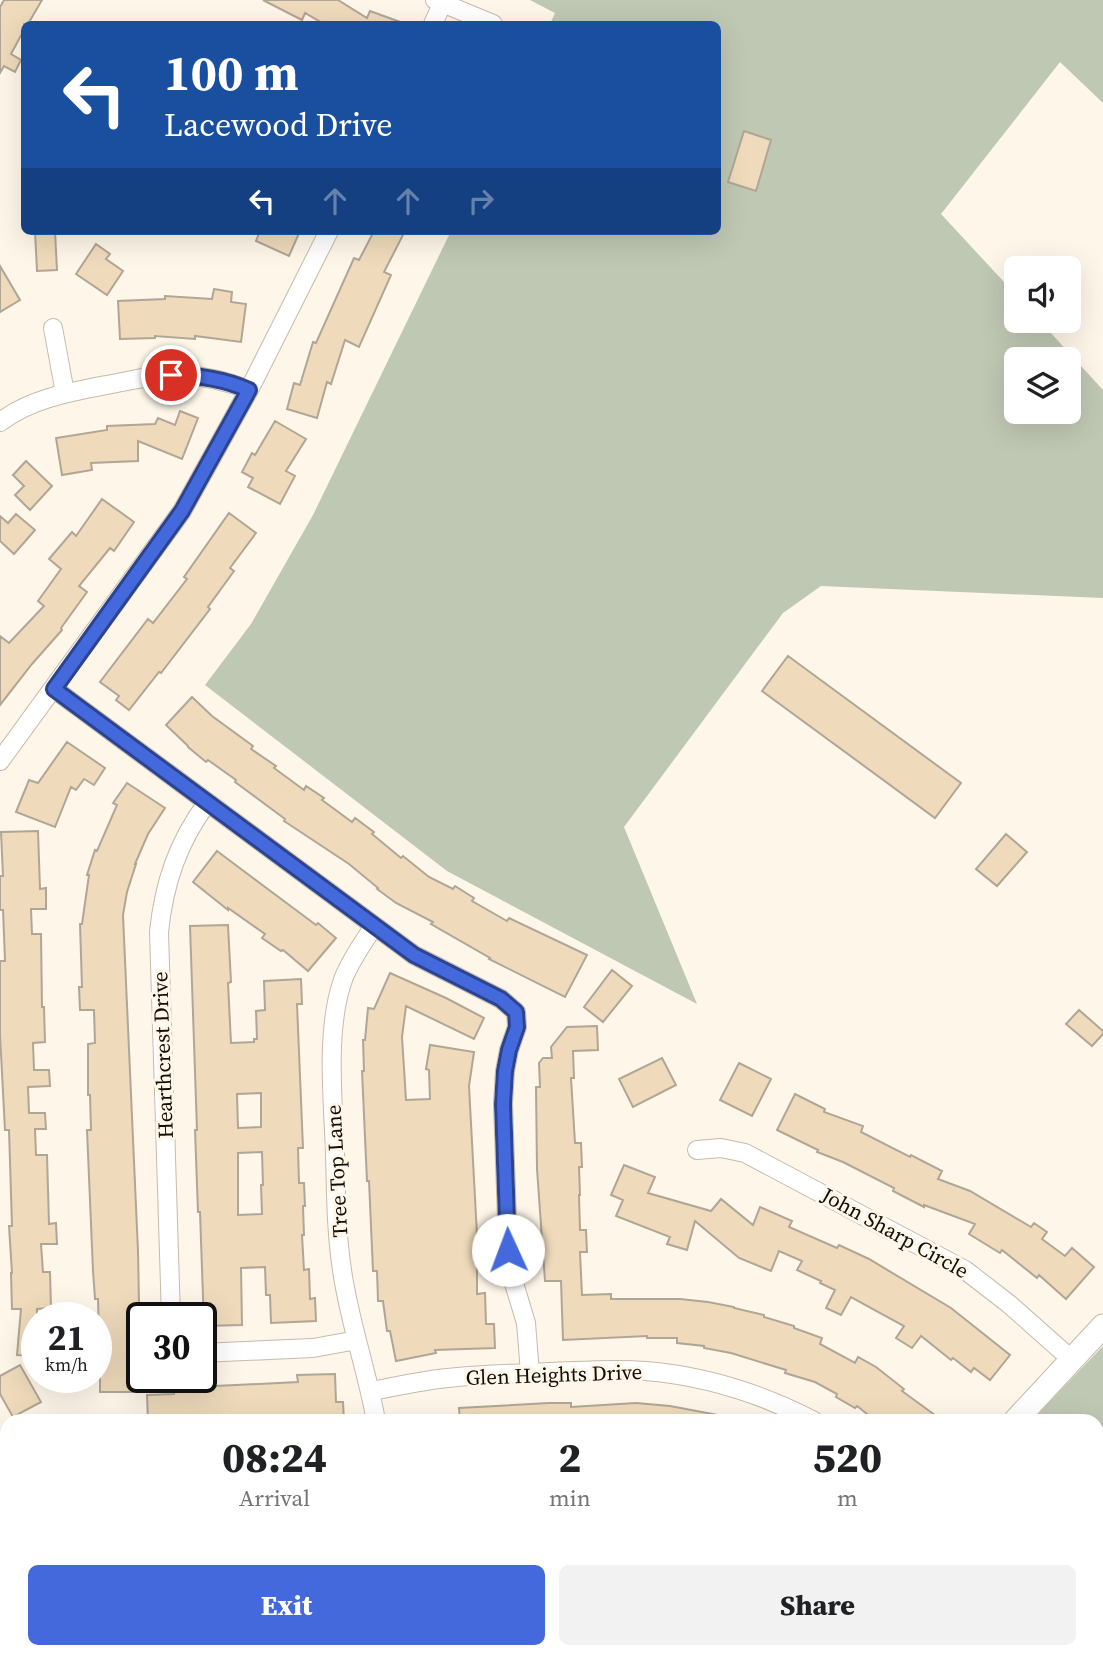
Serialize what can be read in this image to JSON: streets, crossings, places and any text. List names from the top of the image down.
{
  "streets": {
    "street": [
      "Hearthcrest Drive",
      "Tree Top Lane",
      "John Sharp Circle",
      "Glen Heights Drive"
    ]
  },
  "crossings": [
    ["Tree Top Lane", "Glen Heights Drive"]
  ],
  "page": {
    "turn": ["100 m", "Lacewood Drive"],
    "speed": "21 km/h",
    "limit": "30",
    "eta": [
      "08:24",
      "Arrival",
      "2",
      "min",
      "520",
      "m"
    ],
    "buttons": ["Exit", "Share"]
  }
}
